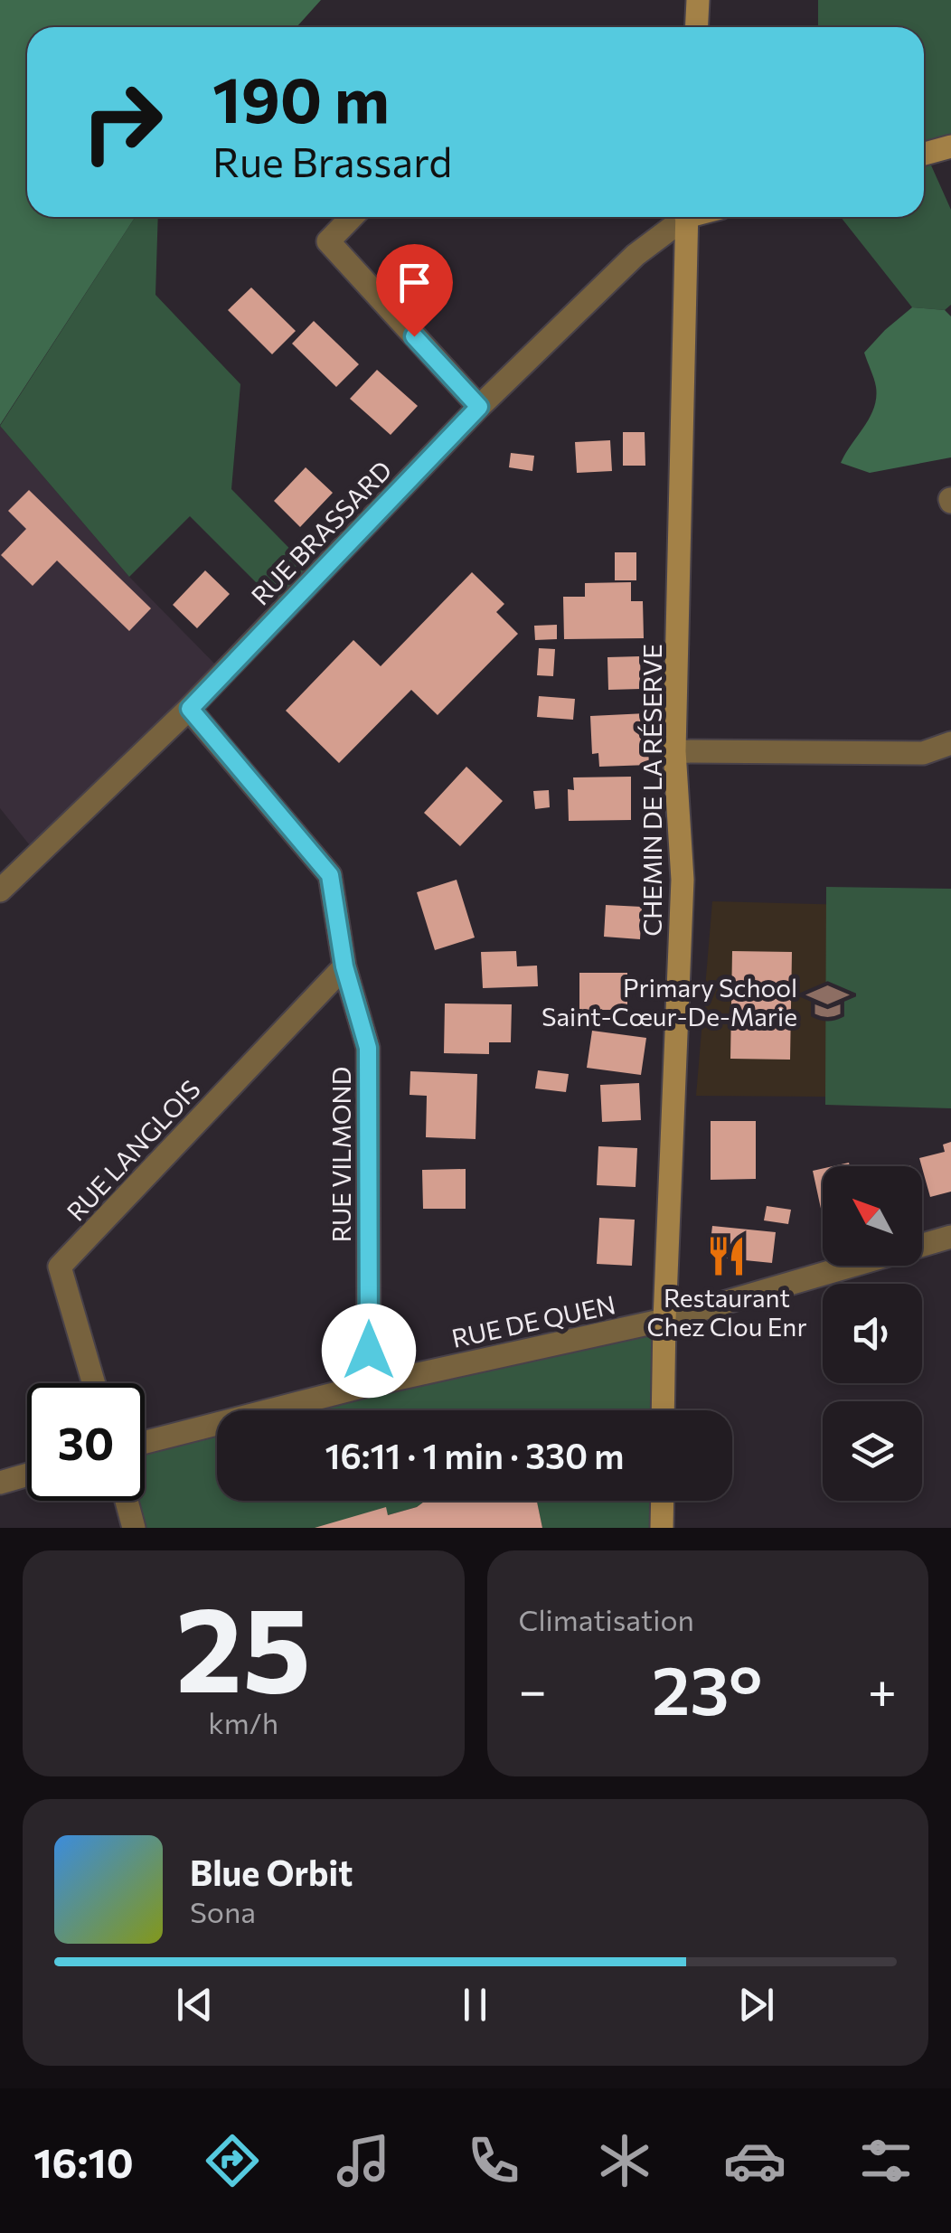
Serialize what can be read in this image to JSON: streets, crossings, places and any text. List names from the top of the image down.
{
  "streets": {
    "street": [
      "RUE BRASSARD",
      "CHEMIN DE LA RÉSERVE",
      "RUE LANGLOIS",
      "RUE VILMOND",
      "RUE DE QUEN"
    ]
  },
  "crossings": [
    ["RUE BRASSARD", "RUE VILMOND"],
    ["CHEMIN DE LA RÉSERVE", "RUE DE QUEN"],
    ["RUE LANGLOIS", "RUE VILMOND"],
    ["RUE VILMOND", "RUE DE QUEN"]
  ],
  "places": {
    "school or university": ["Primary School Saint-Cœur-De-Marie"],
    "restaurant": ["Restaurant Chez Clou Enr"]
  },
  "north": "top left",
  "page": {
    "turn": ["190 m", "Rue Brassard"],
    "limit": "30",
    "trip": "16:11 · 1 min · 330 m",
    "tile": [
      ["25", "km/h"],
      "Climatisation"
    ],
    "heat": ["−", "23°", "+"],
    "song": ["Blue Orbit", "Sona"],
    "tabs": "16:10"
  }
}
